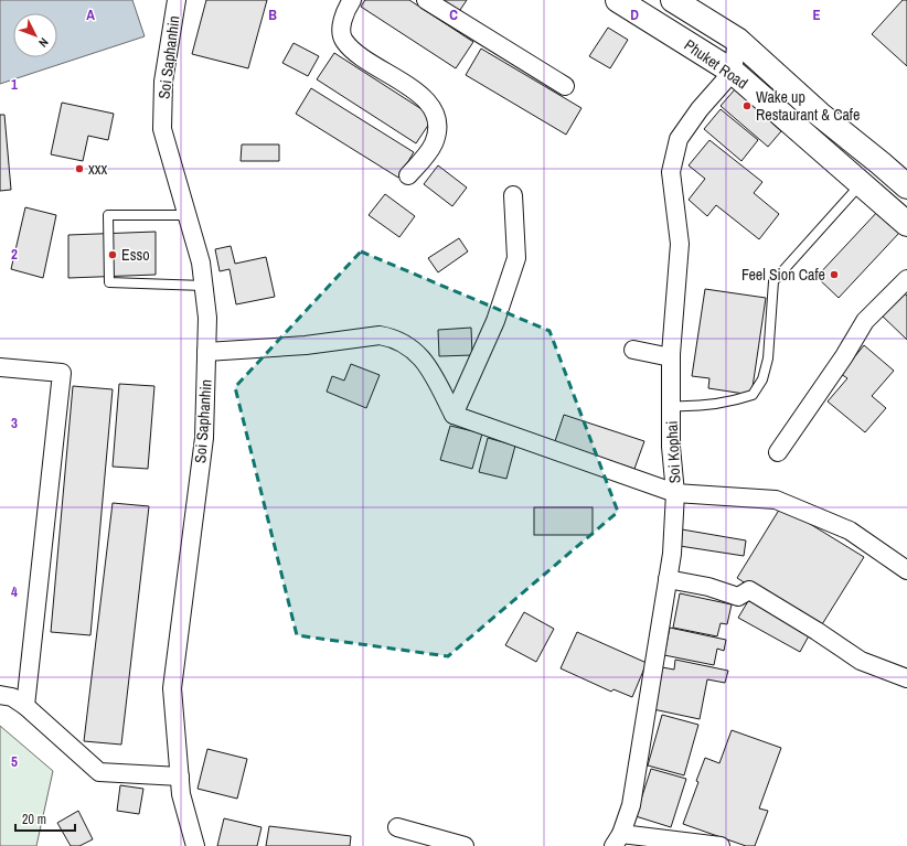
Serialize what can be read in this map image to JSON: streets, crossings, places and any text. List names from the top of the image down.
{
  "streets": {
    "main road": ["Phuket Road"],
    "street": ["Soi Saphanhin", "Soi Kophai"]
  },
  "crossings": [
    ["Phuket Road", "Soi Kophai"]
  ],
  "places": [
    "Wake up Restaurant & Cafe",
    "xxx",
    "Esso",
    "Feel Sion Cafe"
  ],
  "scale_bar": "20 m",
  "north": "bottom right",
  "grid": {
    "columns": [
      "A",
      "B",
      "C",
      "D",
      "E"
    ],
    "rows": [
      "1",
      "2",
      "3",
      "4",
      "5"
    ]
  }
}
